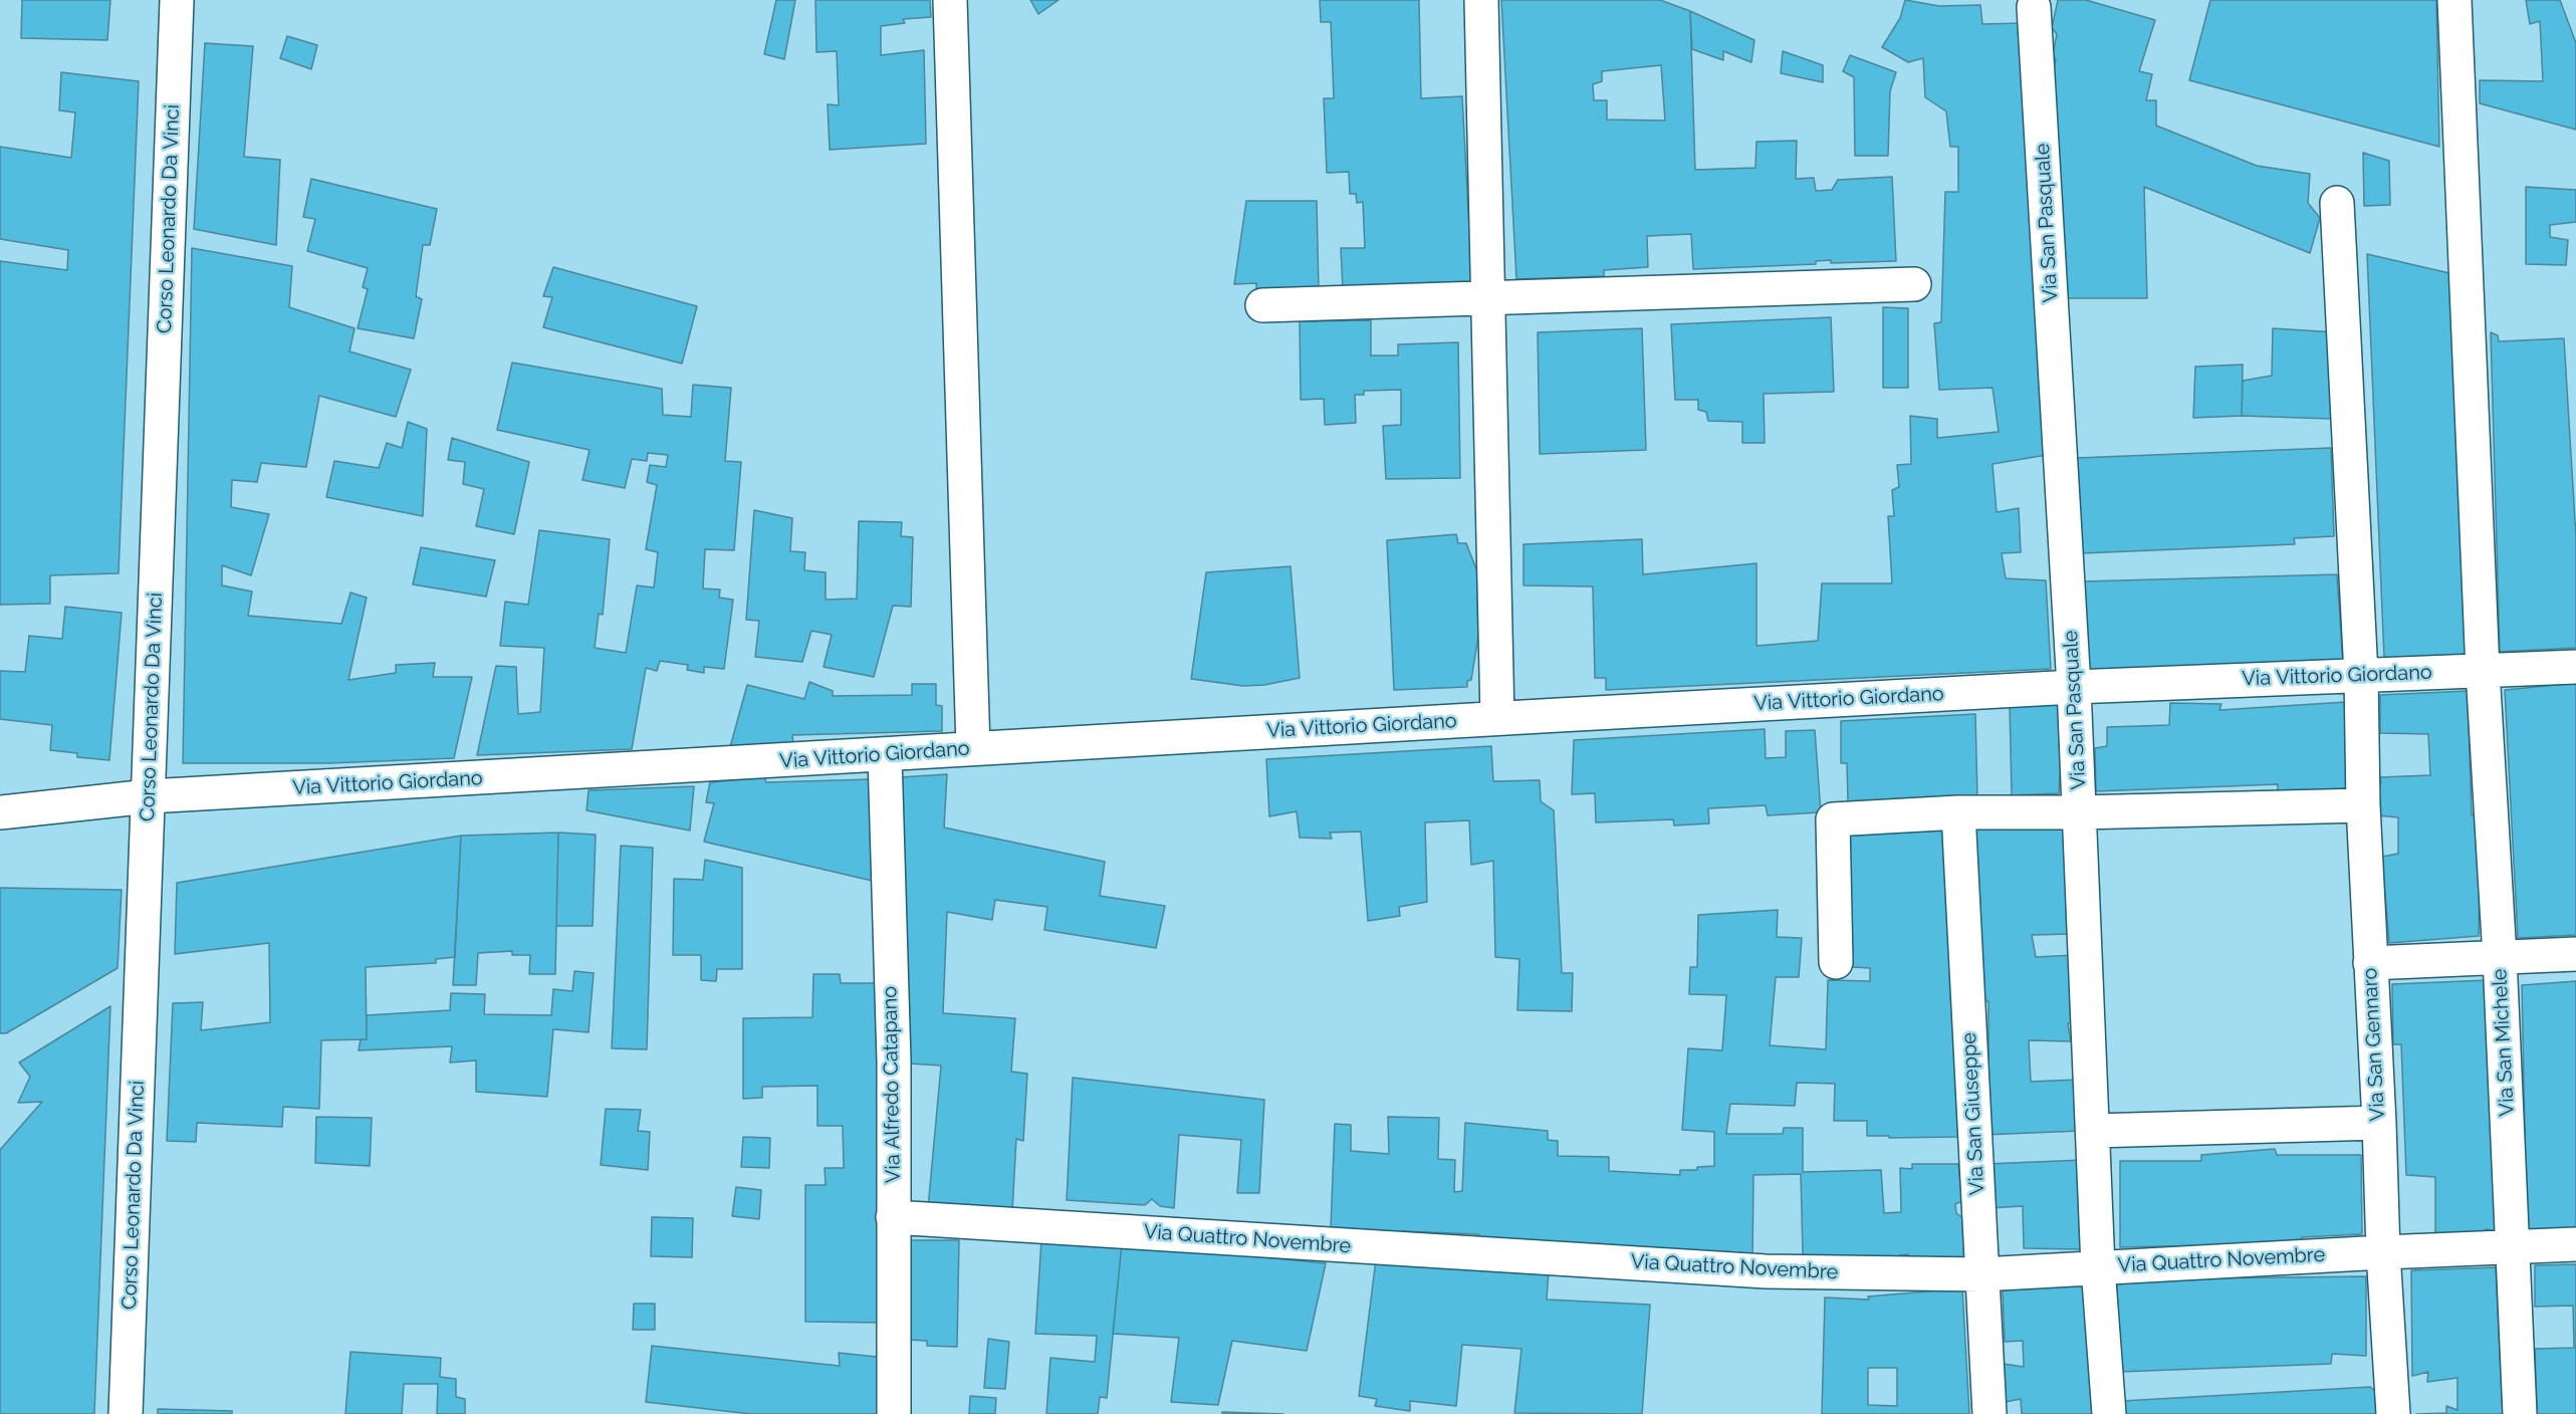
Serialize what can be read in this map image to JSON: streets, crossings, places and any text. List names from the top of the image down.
{
  "streets": {
    "street": [
      "Corso Leonardo Da Vinci",
      "Via San Pasquale",
      "Via Vittorio Giordano",
      "Via San Michele",
      "Via San Gennaro",
      "Via Alfredo Catapano",
      "Via San Giuseppe",
      "Via Quattro Novembre"
    ]
  },
  "crossings": [
    ["Corso Leonardo Da Vinci", "Via Vittorio Giordano"],
    ["Via San Pasquale", "Via Vittorio Giordano"],
    ["Via San Pasquale", "Via Quattro Novembre"],
    ["Via Vittorio Giordano", "Via San Michele"],
    ["Via Vittorio Giordano", "Via San Gennaro"],
    ["Via Vittorio Giordano", "Via Alfredo Catapano"],
    ["Via San Michele", "Via Quattro Novembre"],
    ["Via San Gennaro", "Via Quattro Novembre"],
    ["Via Alfredo Catapano", "Via Quattro Novembre"],
    ["Via San Giuseppe", "Via Quattro Novembre"]
  ]
}
